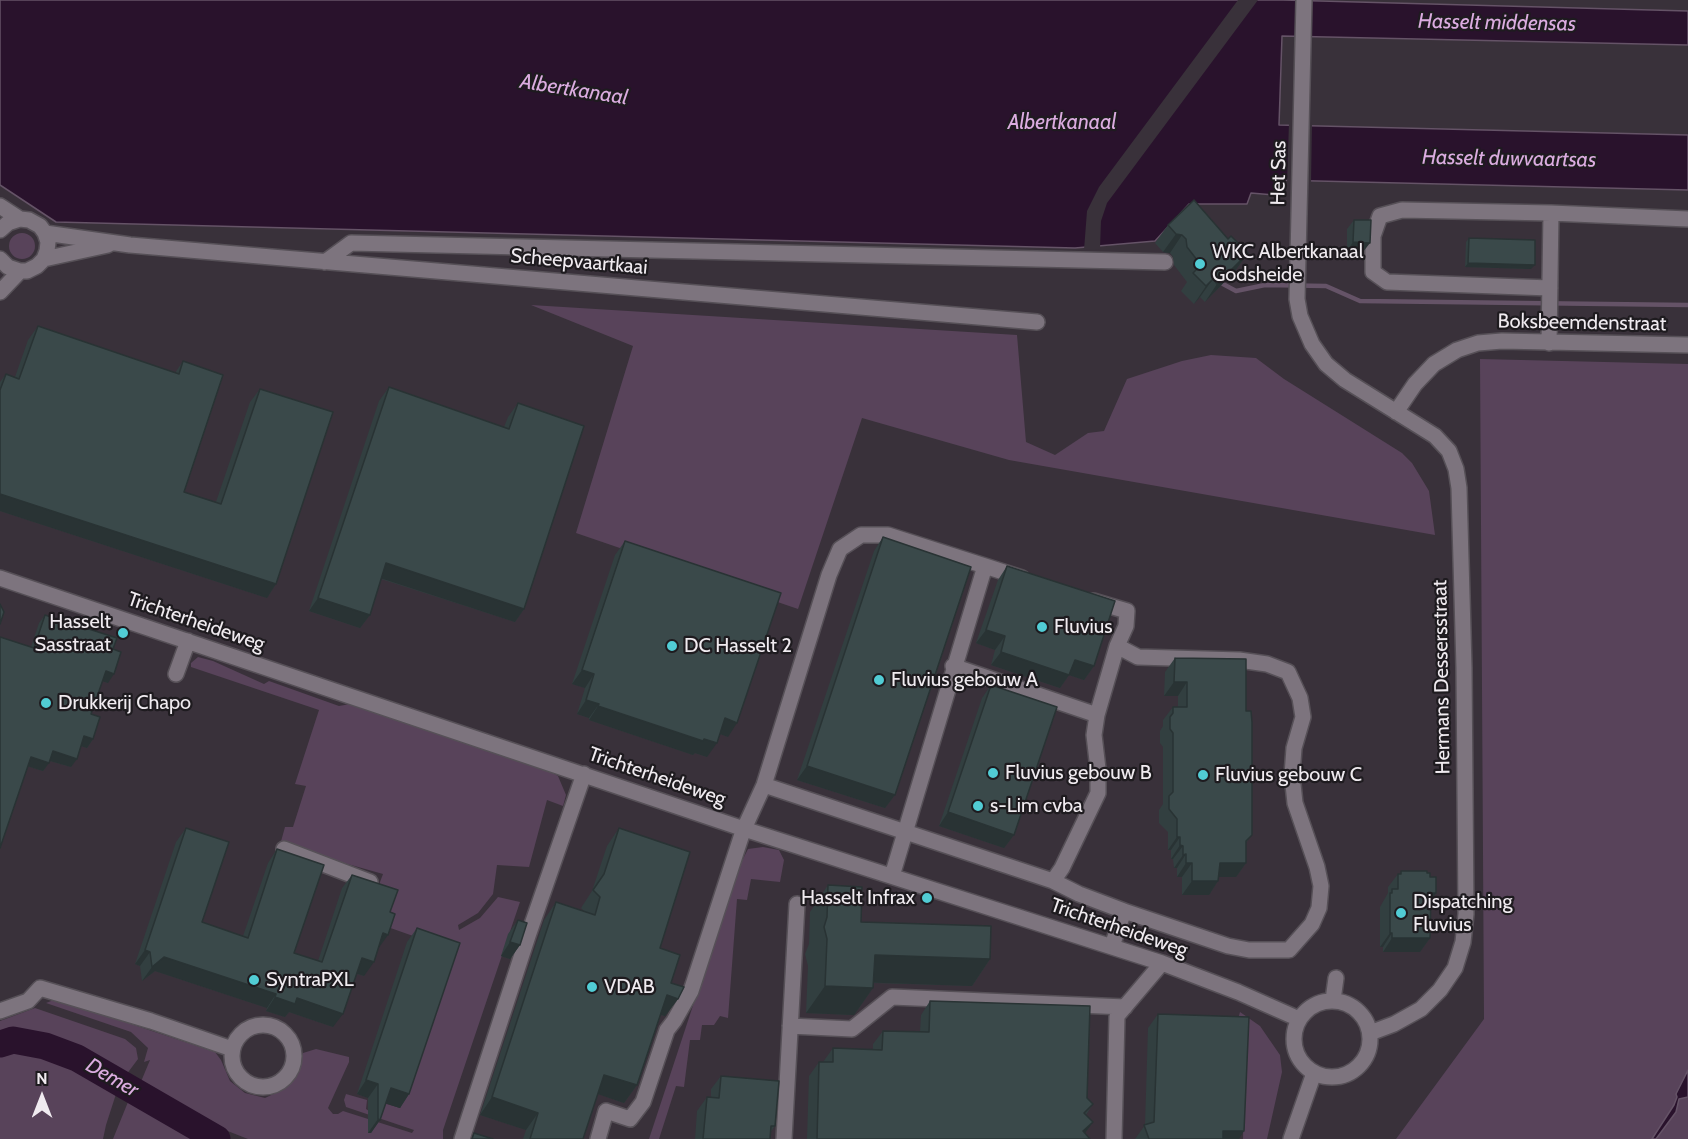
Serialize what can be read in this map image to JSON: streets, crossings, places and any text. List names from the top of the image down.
{
  "streets": {
    "street": [
      "Het Sas",
      "Scheepvaartkaai",
      "Boksbeemdenstraat",
      "Trichterheideweg",
      "Hermans Dessersstraat"
    ]
  },
  "crossings": [
    ["Het Sas", "Hermans Dessersstraat"],
    ["Boksbeemdenstraat", "Hermans Dessersstraat"],
    ["Trichterheideweg", "Hermans Dessersstraat"]
  ],
  "water": [
    "Hasselt middensas",
    "Albertkanaal",
    "Hasselt duwvaartsas",
    "Demer"
  ],
  "places": [
    "WKC Albertkanaal Godsheide",
    "Fluvius",
    "Hasselt Sasstraat",
    "DC Hasselt 2",
    "Fluvius gebouw A",
    "Drukkerij Chapo",
    "Fluvius gebouw B",
    "Fluvius gebouw C",
    "s-Lim cvba",
    "Hasselt Infrax",
    "Dispatching Fluvius",
    "SyntraPXL",
    "VDAB"
  ],
  "north": "top"
}
